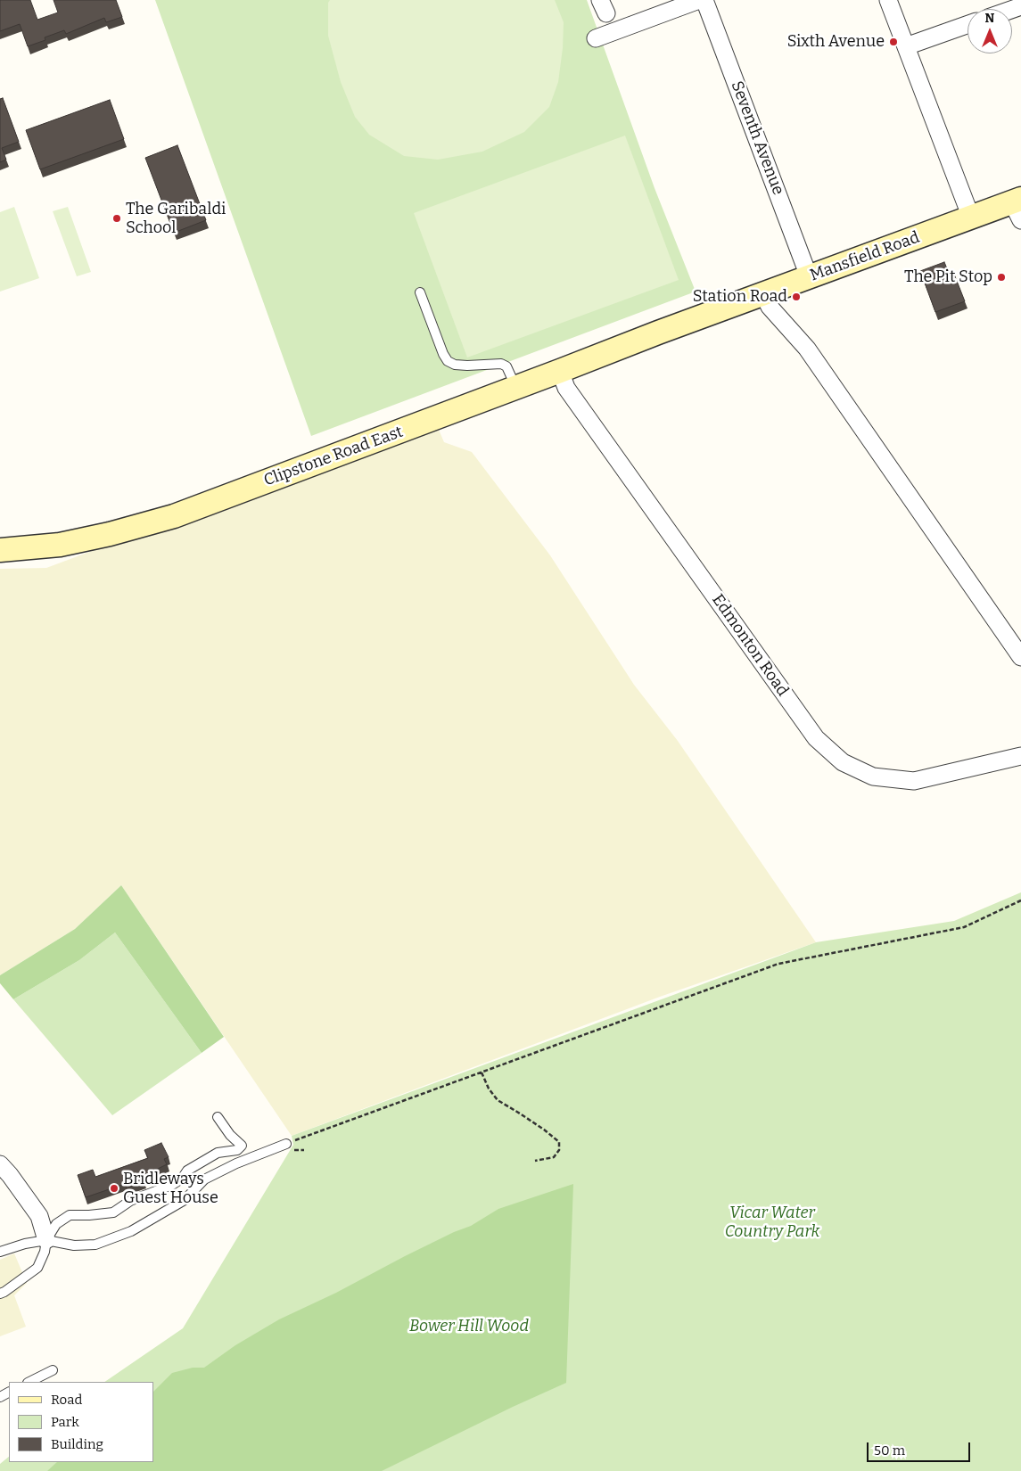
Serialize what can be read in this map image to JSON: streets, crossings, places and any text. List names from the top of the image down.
{
  "streets": {
    "main road": ["Mansfield Road", "Clipstone Road East"],
    "street": ["Seventh Avenue", "Edmonton Road"]
  },
  "crossings": [
    ["Seventh Avenue", "Mansfield Road"],
    ["Mansfield Road", "Clipstone Road East"],
    ["Clipstone Road East", "Edmonton Road"]
  ],
  "parks": ["Vicar Water Country Park", "Bower Hill Wood"],
  "places": [
    "Sixth Avenue",
    "The Garibaldi School",
    "The Pit Stop",
    "Station Road",
    "Bridleways Guest House"
  ],
  "legend": ["Road", "Park", "Building"],
  "scale_bar": "50 m",
  "north": "top"
}
